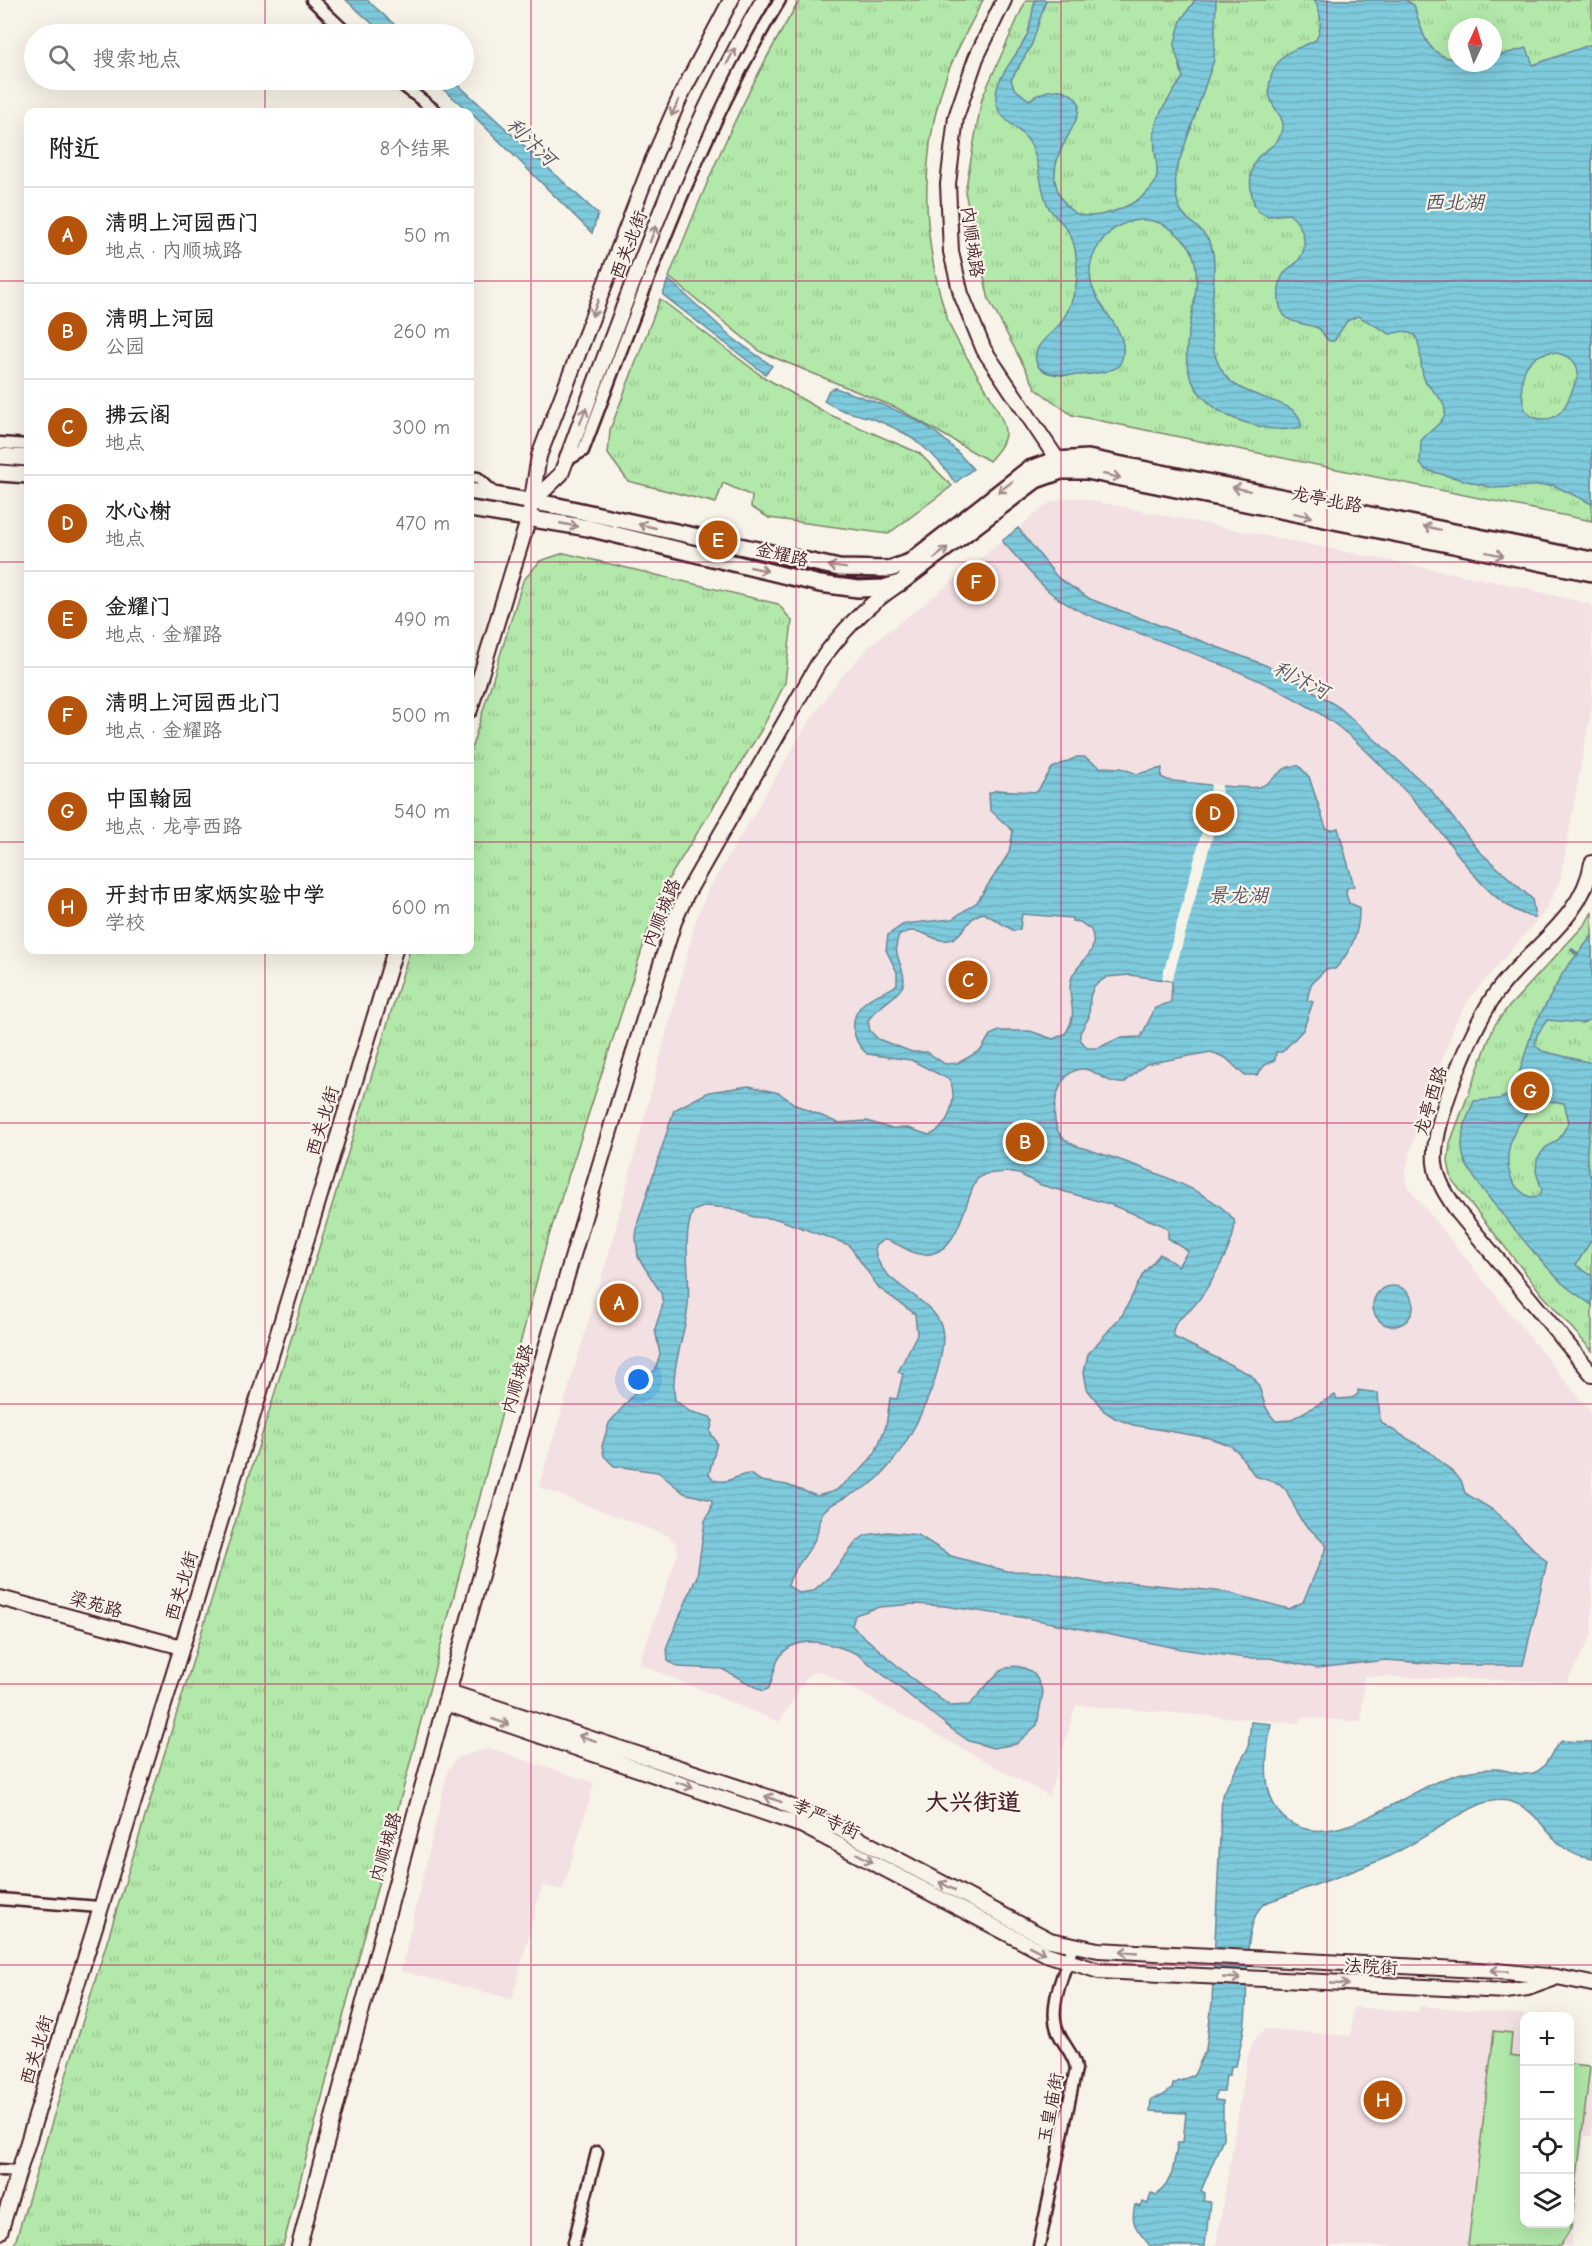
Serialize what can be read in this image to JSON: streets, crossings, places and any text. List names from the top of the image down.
{
  "streets": {
    "main road": ["龙亭北路", "金耀路"],
    "street": [
      "内顺城路",
      "西关北街",
      "龙亭西路",
      "梁苑路",
      "孝严寺街",
      "法院街",
      "玉皇庙街"
    ]
  },
  "crossings": [
    ["内顺城路", "龙亭北路"],
    ["内顺城路", "金耀路"],
    ["内顺城路", "孝严寺街"],
    ["西关北街", "金耀路"],
    ["西关北街", "梁苑路"],
    ["龙亭北路", "金耀路"],
    ["孝严寺街", "法院街"],
    ["孝严寺街", "玉皇庙街"]
  ],
  "districts": ["大兴街道"],
  "water": ["利汴河", "西北湖", "景龙湖"],
  "north": "top",
  "page": {
    "search": "搜索地点",
    "heading": ["附近", "8个结果"],
    "list": [
      {
        "mark": "A",
        "name": "清明上河园西门",
        "note": "地点 · 内顺城路",
        "value": "50 m"
      },
      {
        "mark": "B",
        "name": "清明上河园",
        "note": "公园",
        "value": "260 m"
      },
      {
        "mark": "C",
        "name": "拂云阁",
        "note": "地点",
        "value": "300 m"
      },
      {
        "mark": "D",
        "name": "水心榭",
        "note": "地点",
        "value": "470 m"
      },
      {
        "mark": "E",
        "name": "金耀门",
        "note": "地点 · 金耀路",
        "value": "490 m"
      },
      {
        "mark": "F",
        "name": "清明上河园西北门",
        "note": "地点 · 金耀路",
        "value": "500 m"
      },
      {
        "mark": "G",
        "name": "中国翰园",
        "note": "地点 · 龙亭西路",
        "value": "540 m"
      },
      {
        "mark": "H",
        "name": "开封市田家炳实验中学",
        "note": "学校",
        "value": "600 m"
      }
    ],
    "pins": [
      "E",
      "F",
      "D",
      "C",
      "G",
      "B",
      "A",
      "H"
    ],
    "map_buttons": ["+", "−"]
  }
}
